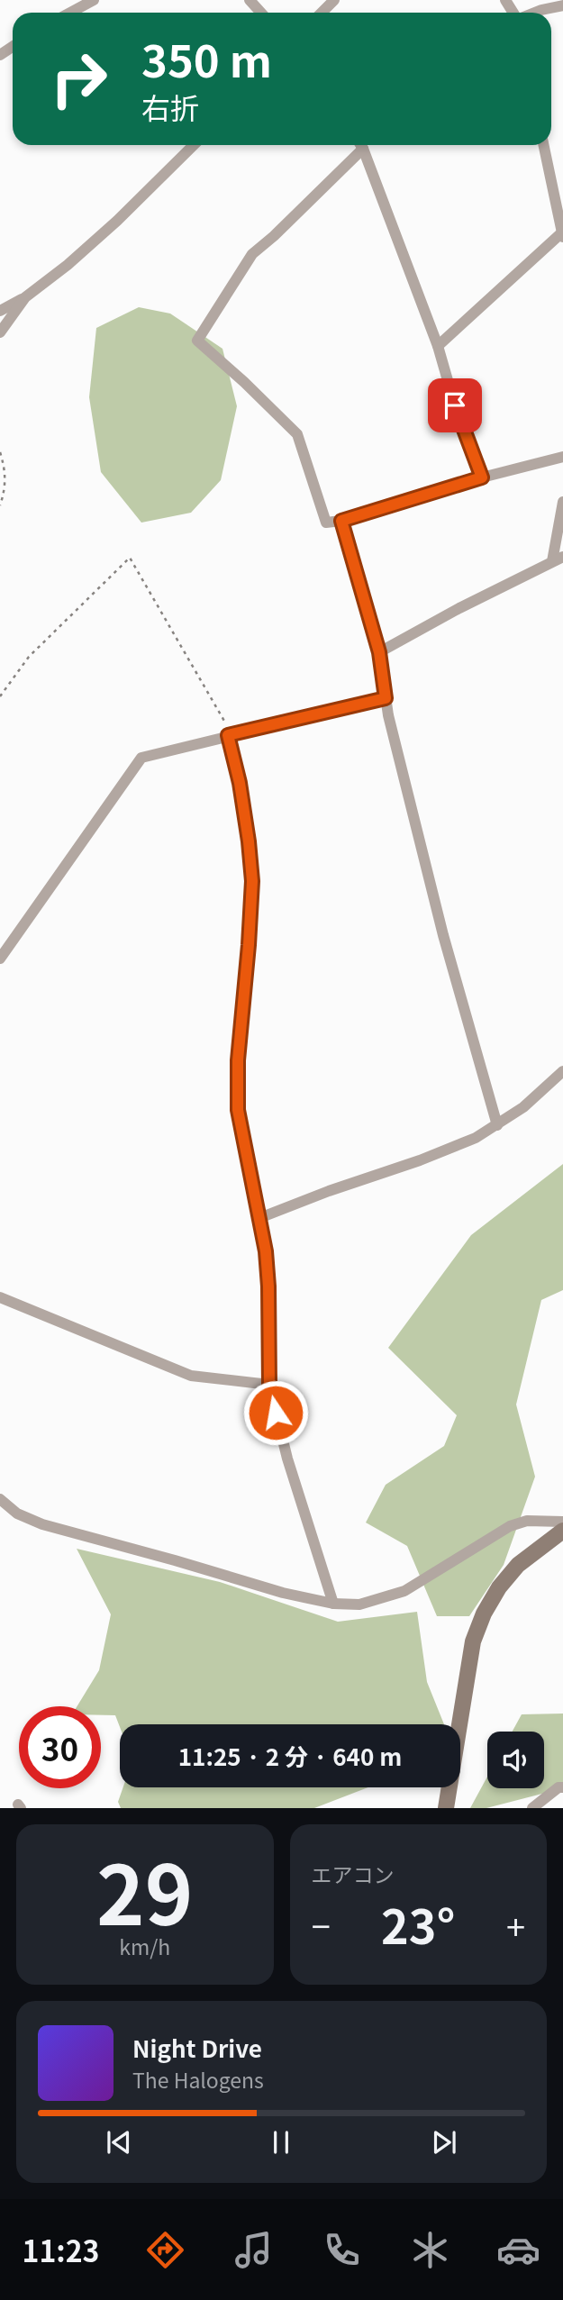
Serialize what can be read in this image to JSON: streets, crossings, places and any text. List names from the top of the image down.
{
  "page": {
    "turn": ["350 m", "右折"],
    "limit": "30",
    "trip": "11:25 · 2 分 · 640 m",
    "tile": [
      ["29", "km/h"],
      "エアコン"
    ],
    "heat": ["−", "23°", "+"],
    "song": ["Night Drive", "The Halogens"],
    "tabs": "11:23"
  }
}
